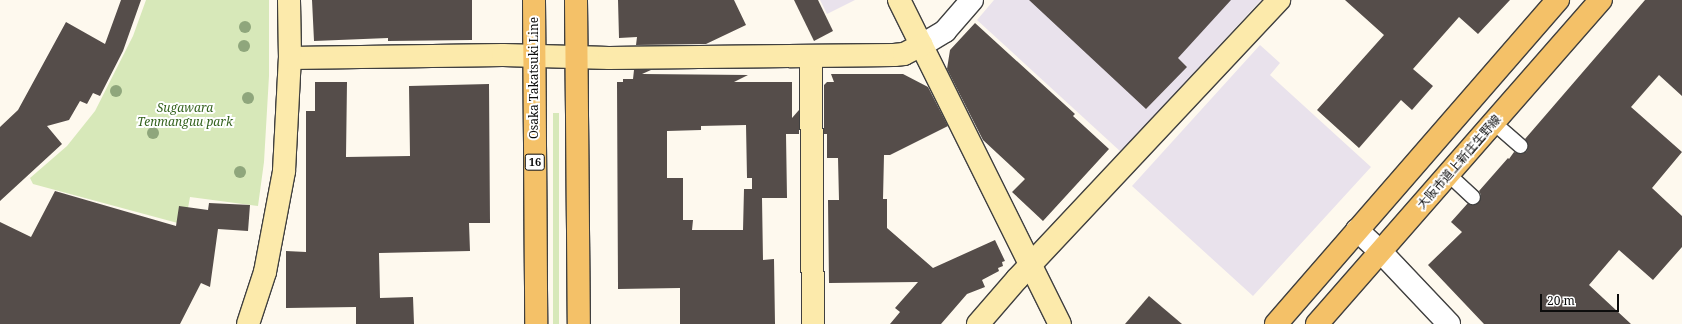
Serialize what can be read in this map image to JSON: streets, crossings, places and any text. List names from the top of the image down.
{
  "streets": {
    "main road": ["Osaka Takatsuki Line", "16", "大阪市道上新庄生野線"]
  },
  "parks": ["Sugawara Tenmanguu park"],
  "scale_bar": "20 m"
}
